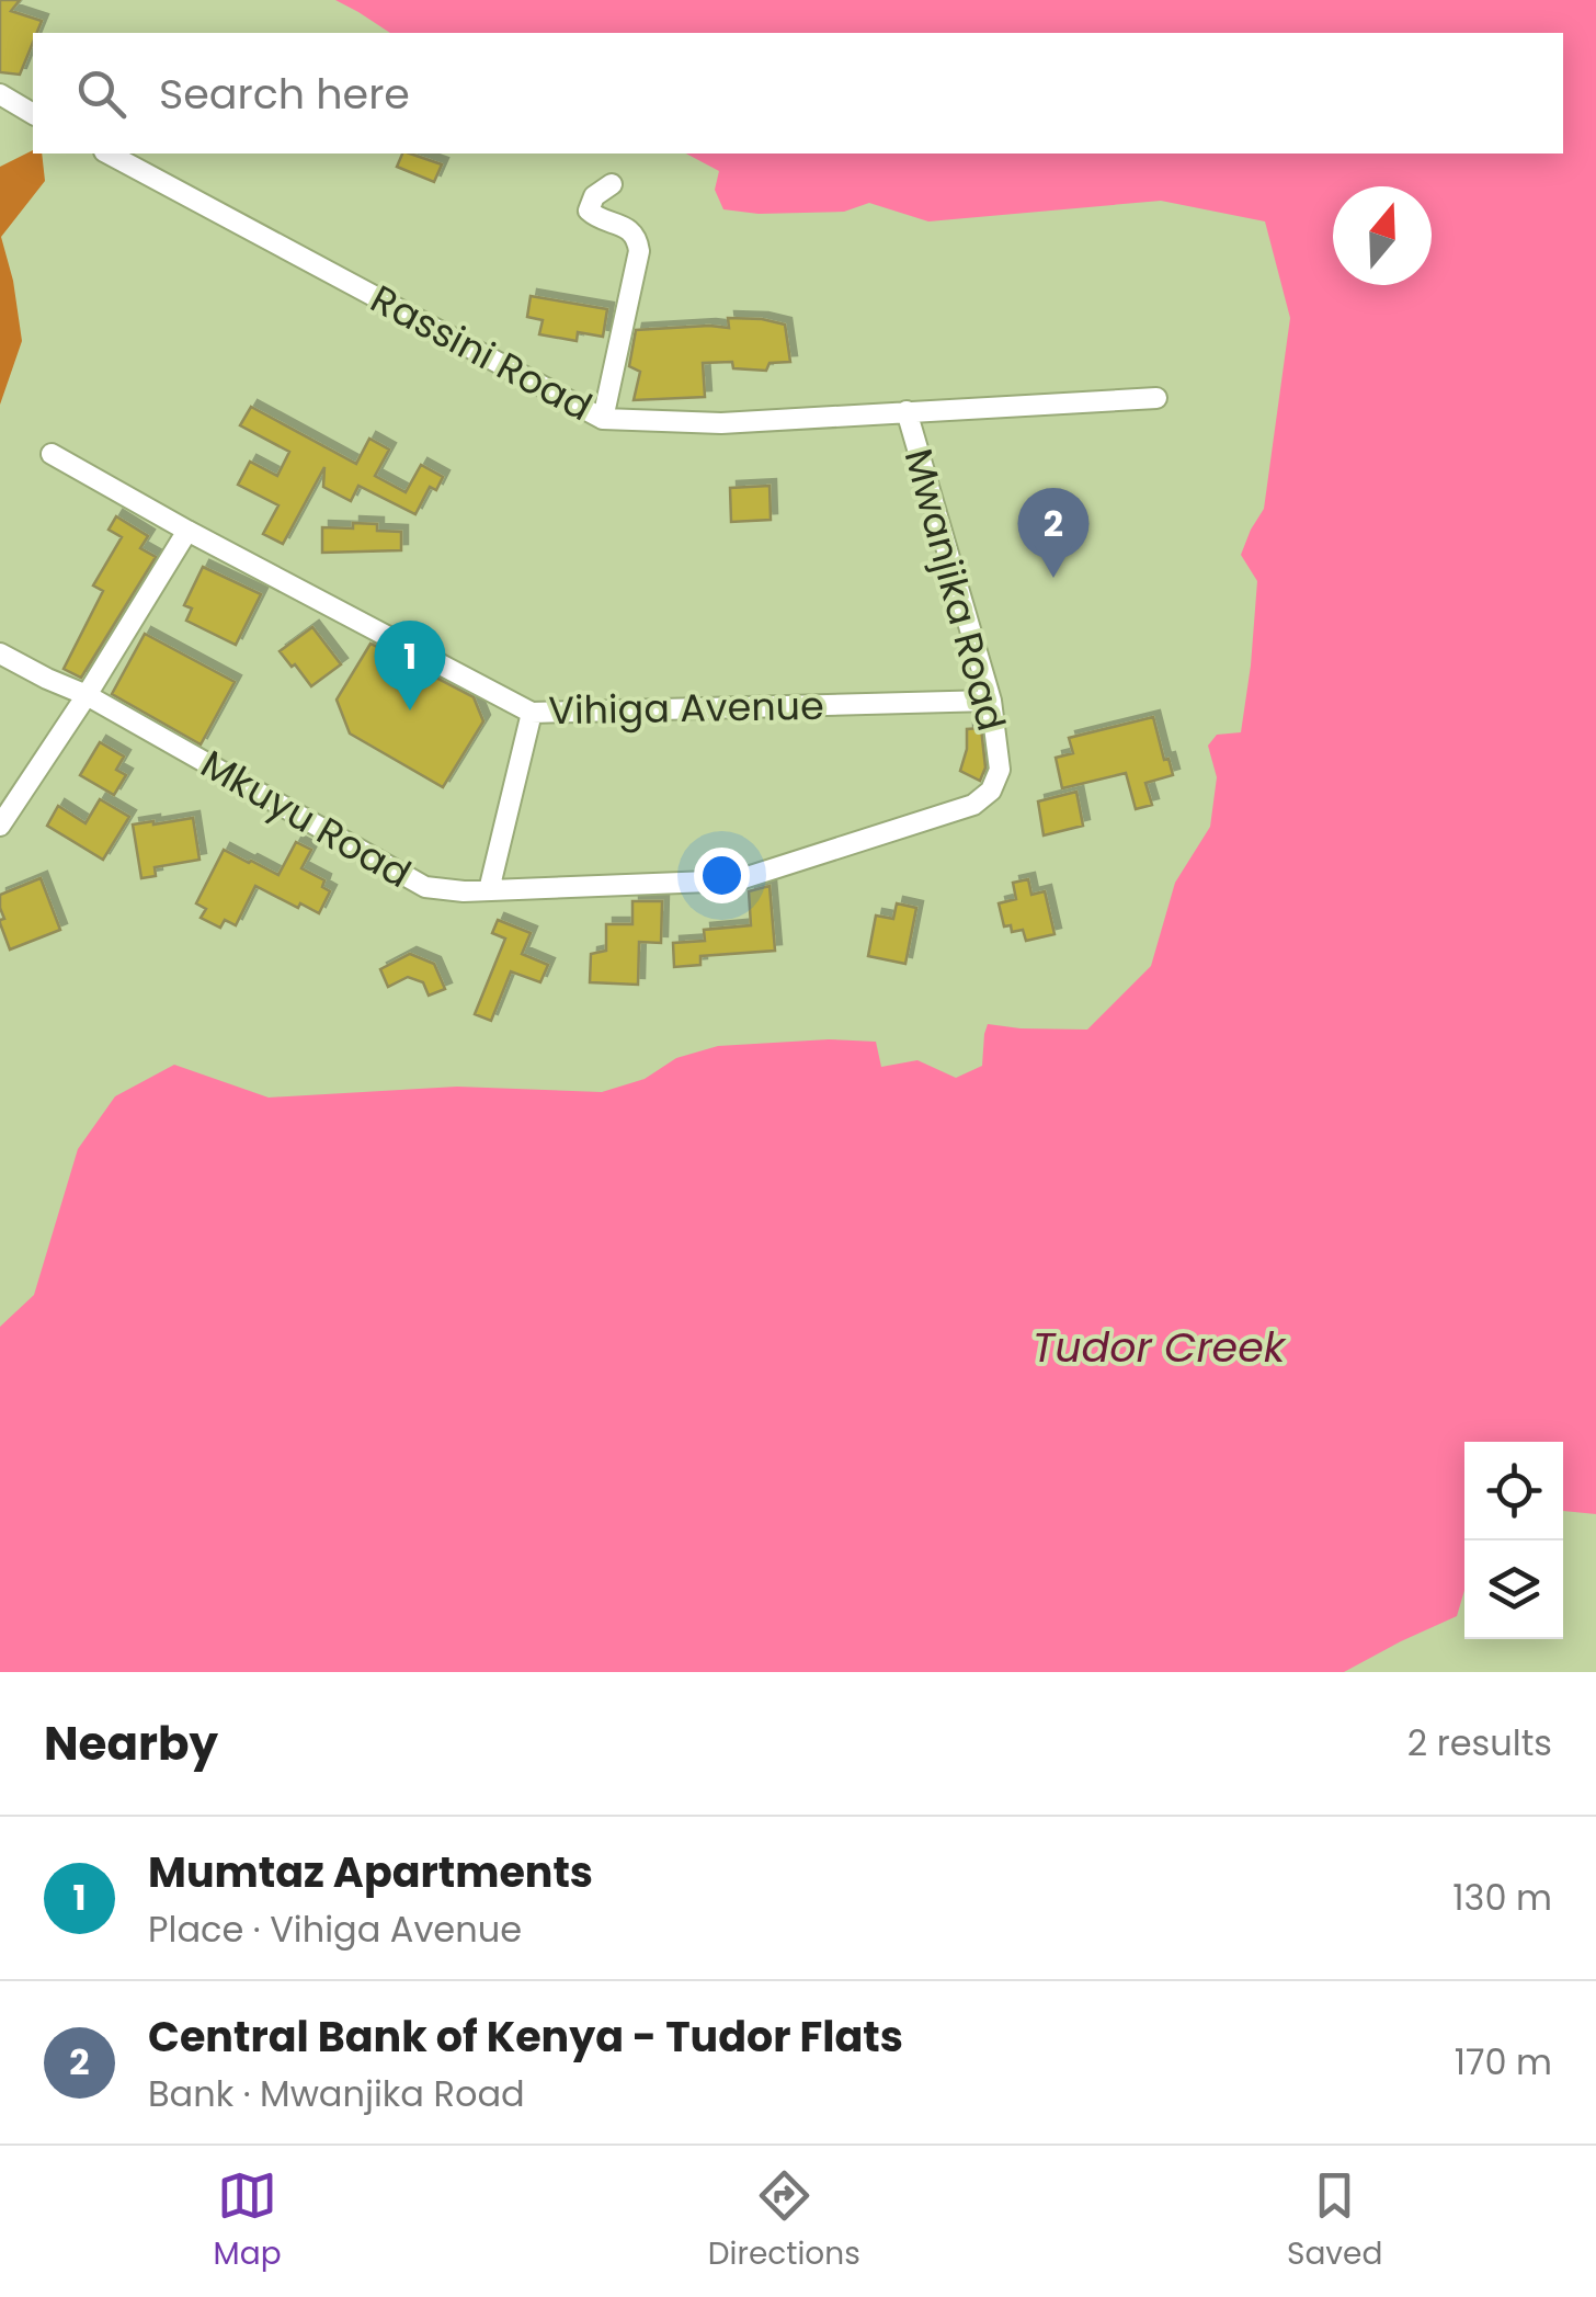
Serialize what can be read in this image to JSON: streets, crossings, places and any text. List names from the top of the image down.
{
  "streets": {
    "street": [
      "Rassini Road",
      "Mwanjika Road",
      "Vihiga Avenue",
      "Mkuyu Road"
    ]
  },
  "crossings": [
    ["Rassini Road", "Mwanjika Road"],
    ["Mwanjika Road", "Vihiga Avenue"],
    ["Mwanjika Road", "Mkuyu Road"]
  ],
  "water": ["Tudor Creek"],
  "north": "top",
  "page": {
    "search": "Search here",
    "pins": ["2", "1"],
    "heading": ["Nearby", "2 results"],
    "list": [
      {
        "mark": "1",
        "name": "Mumtaz Apartments",
        "note": "Place · Vihiga Avenue",
        "value": "130 m"
      },
      {
        "mark": "2",
        "name": "Central Bank of Kenya - Tudor Flats",
        "note": "Bank · Mwanjika Road",
        "value": "170 m"
      }
    ],
    "nav": ["Map", "Directions", "Saved"]
  }
}
